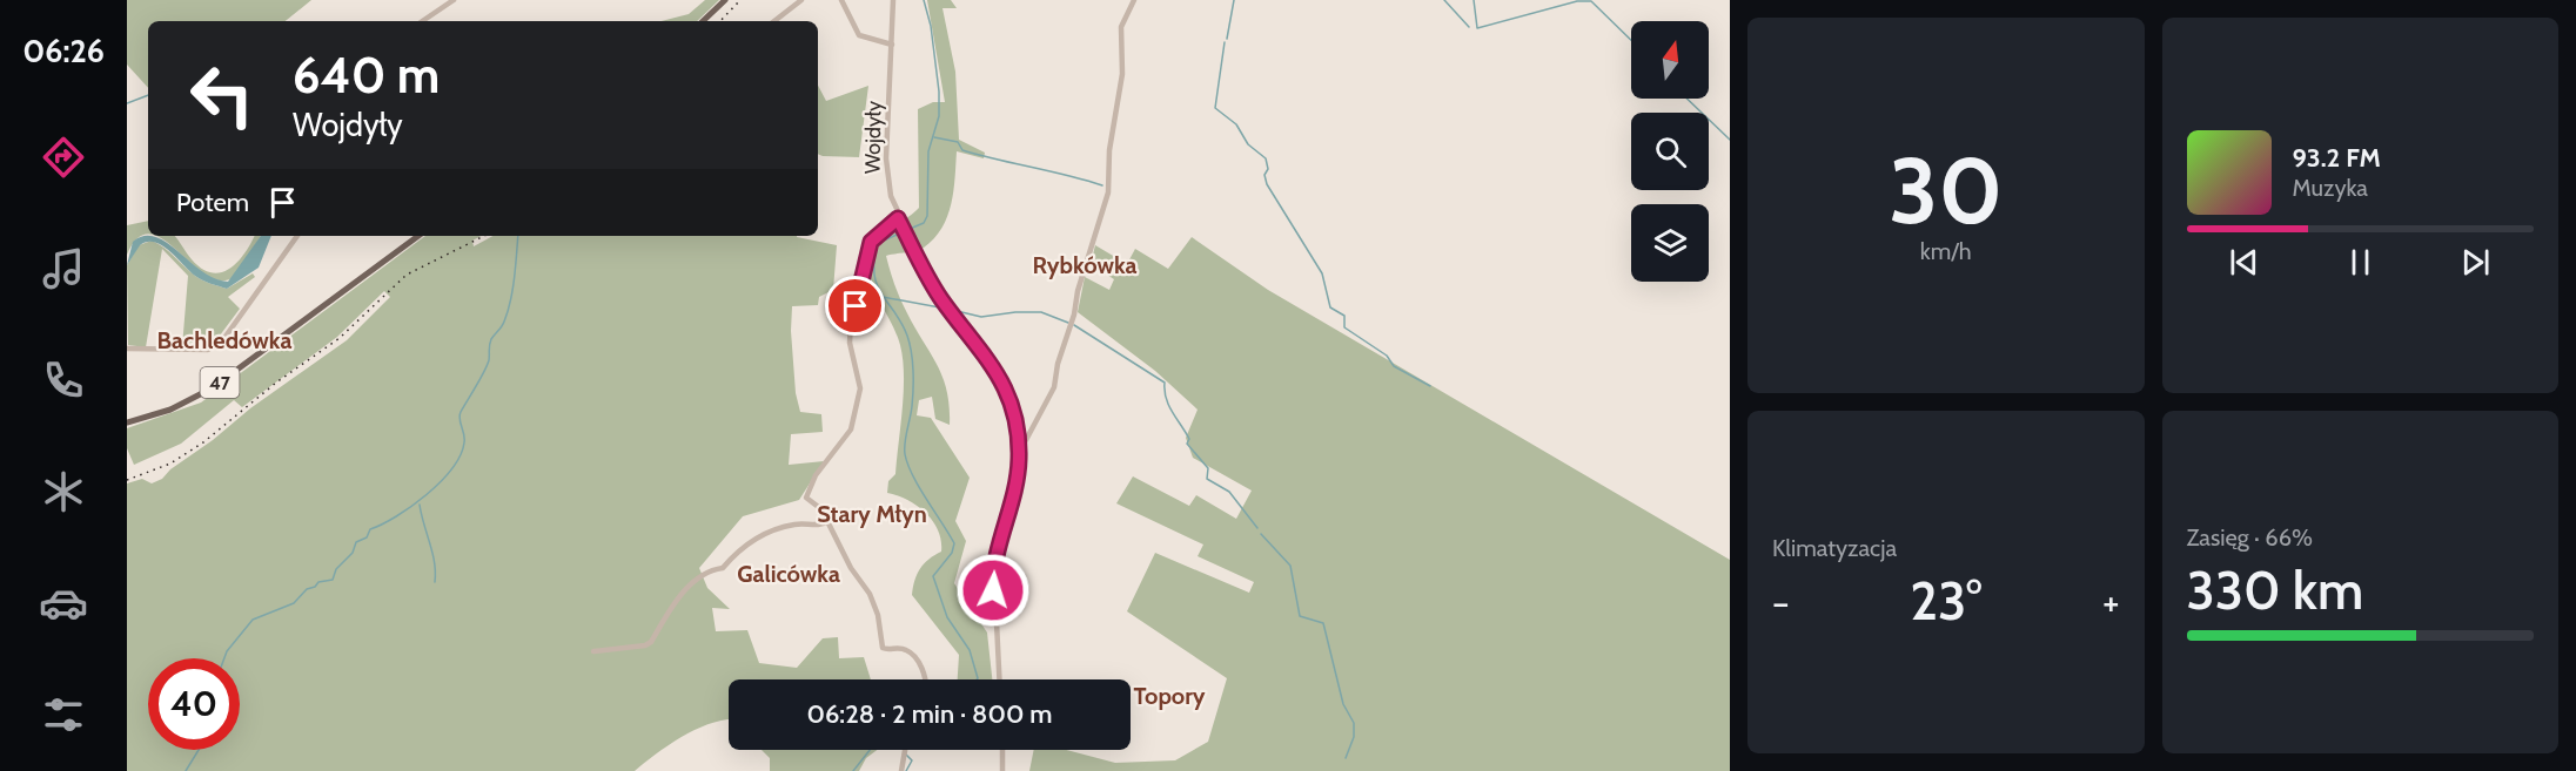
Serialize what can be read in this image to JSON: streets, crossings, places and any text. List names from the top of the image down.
{
  "streets": {
    "main road": ["47"],
    "street": ["Wojdyły"]
  },
  "districts": [
    "Rybkówka",
    "Bachledówka",
    "Stary Młyn",
    "Galicówka",
    "Topory"
  ],
  "north": "top",
  "page": {
    "tabs": "06:26",
    "tile": [
      ["30", "km/h"],
      "Klimatyzacja",
      ["Zasięg · 66%", "330 km"]
    ],
    "turn": ["640 m", "Wojdyły"],
    "song": ["93.2 FM", "Muzyka"],
    "then": "Potem",
    "heat": ["−", "23°", "+"],
    "limit": "40",
    "trip": "06:28 · 2 min · 800 m"
  }
}
